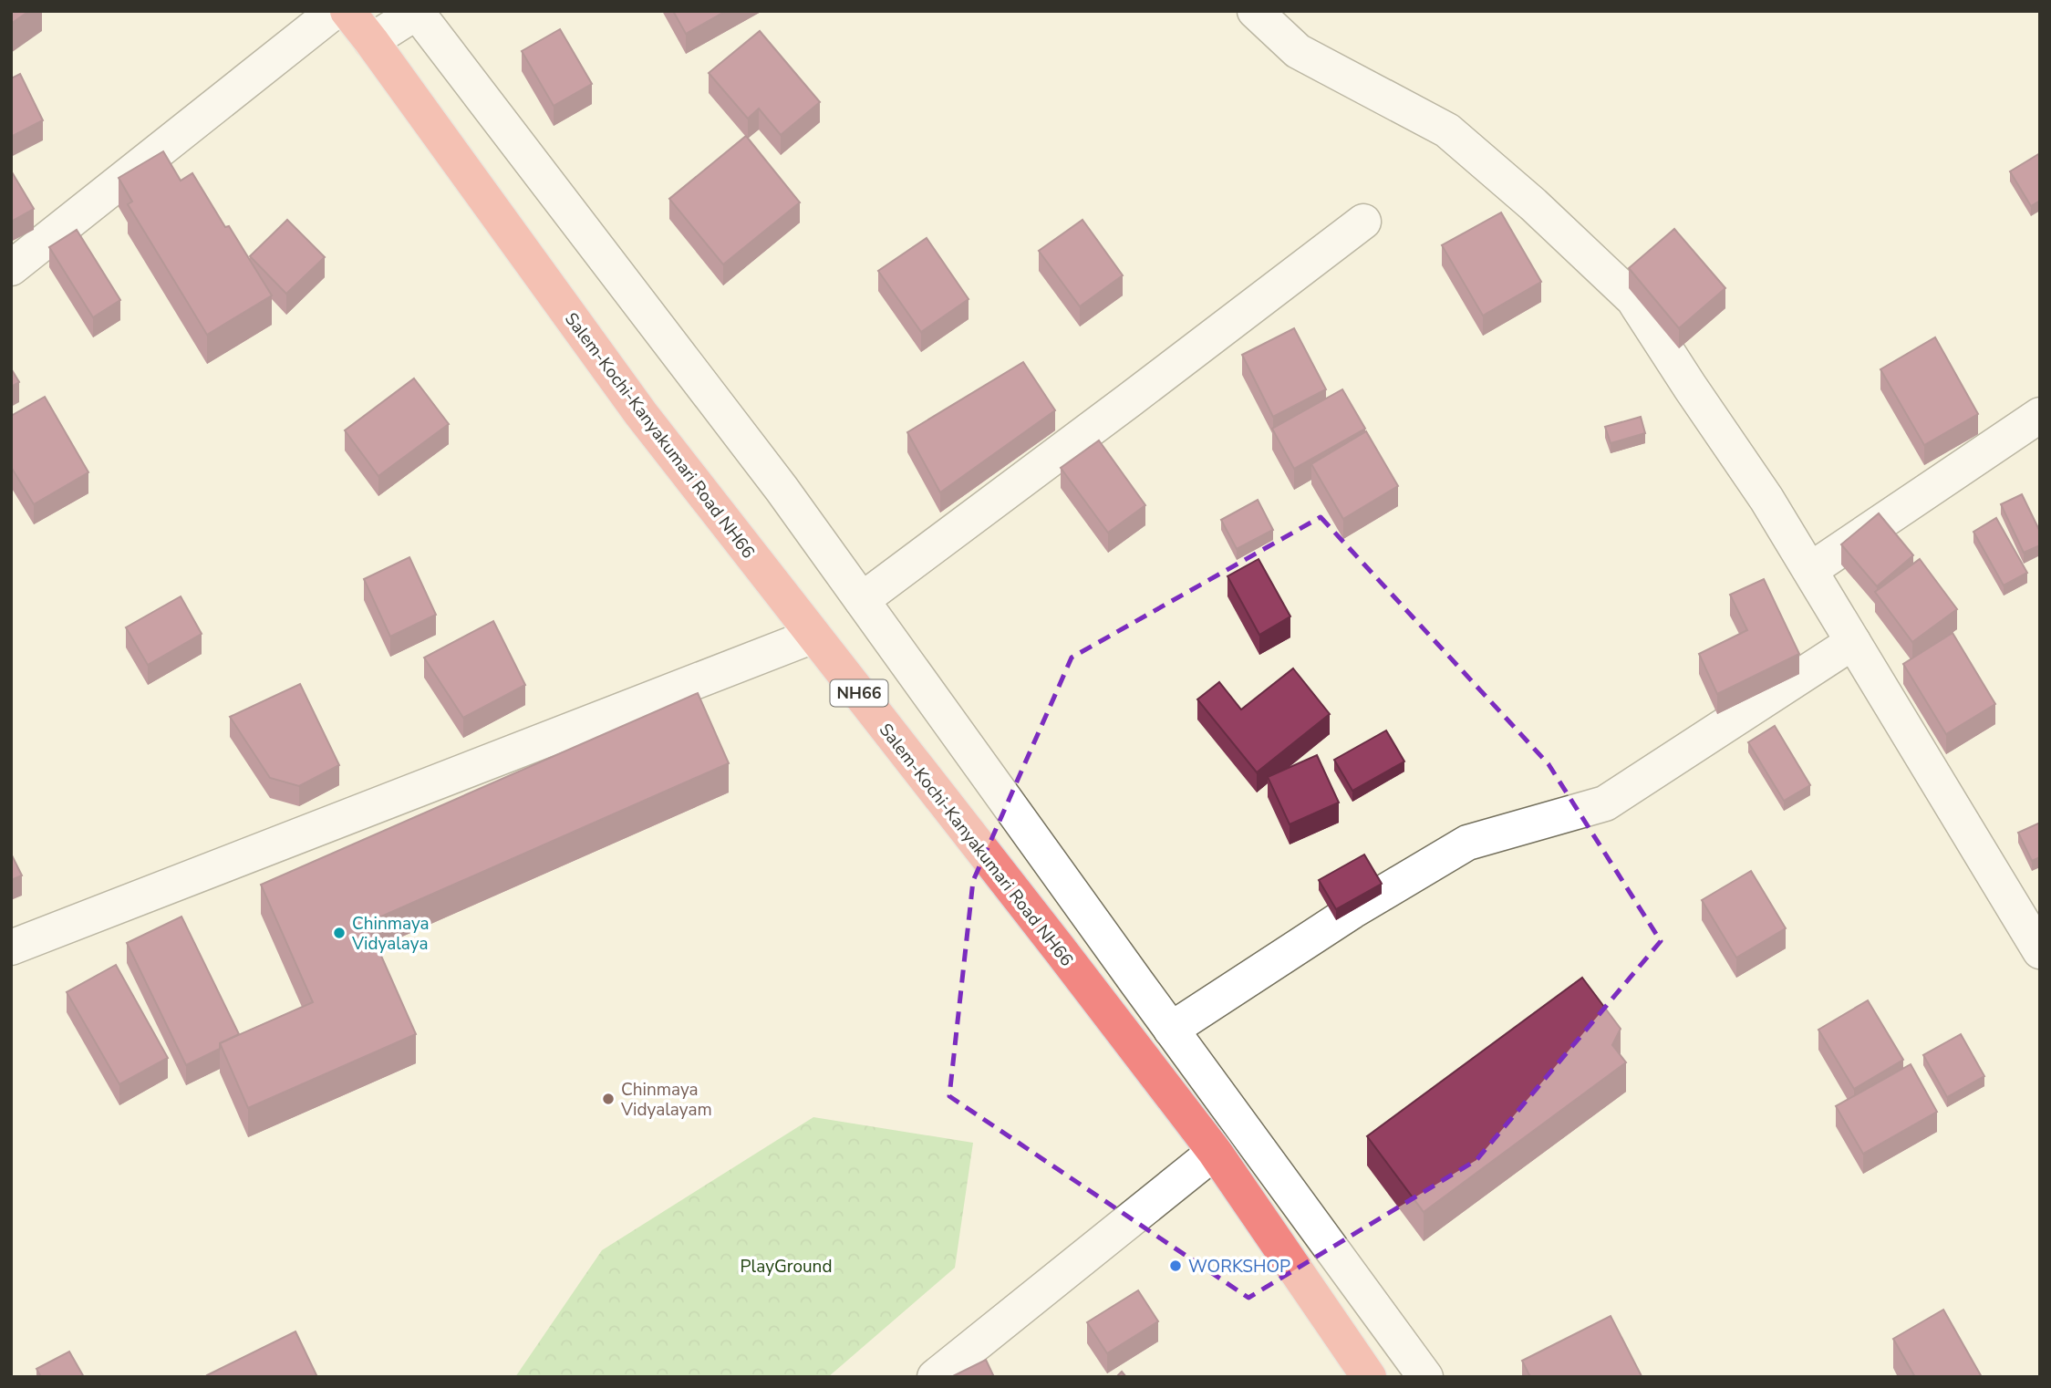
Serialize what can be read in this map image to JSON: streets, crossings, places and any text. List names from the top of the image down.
{
  "streets": {
    "highway": ["Salem-Kochi-Kanyakumari Road NH66", "NH66"]
  },
  "parks": ["PlayGround"],
  "places": ["Chinmaya Vidyalaya", "Chinmaya Vidyalayam", "WORKSHOP"]
}
